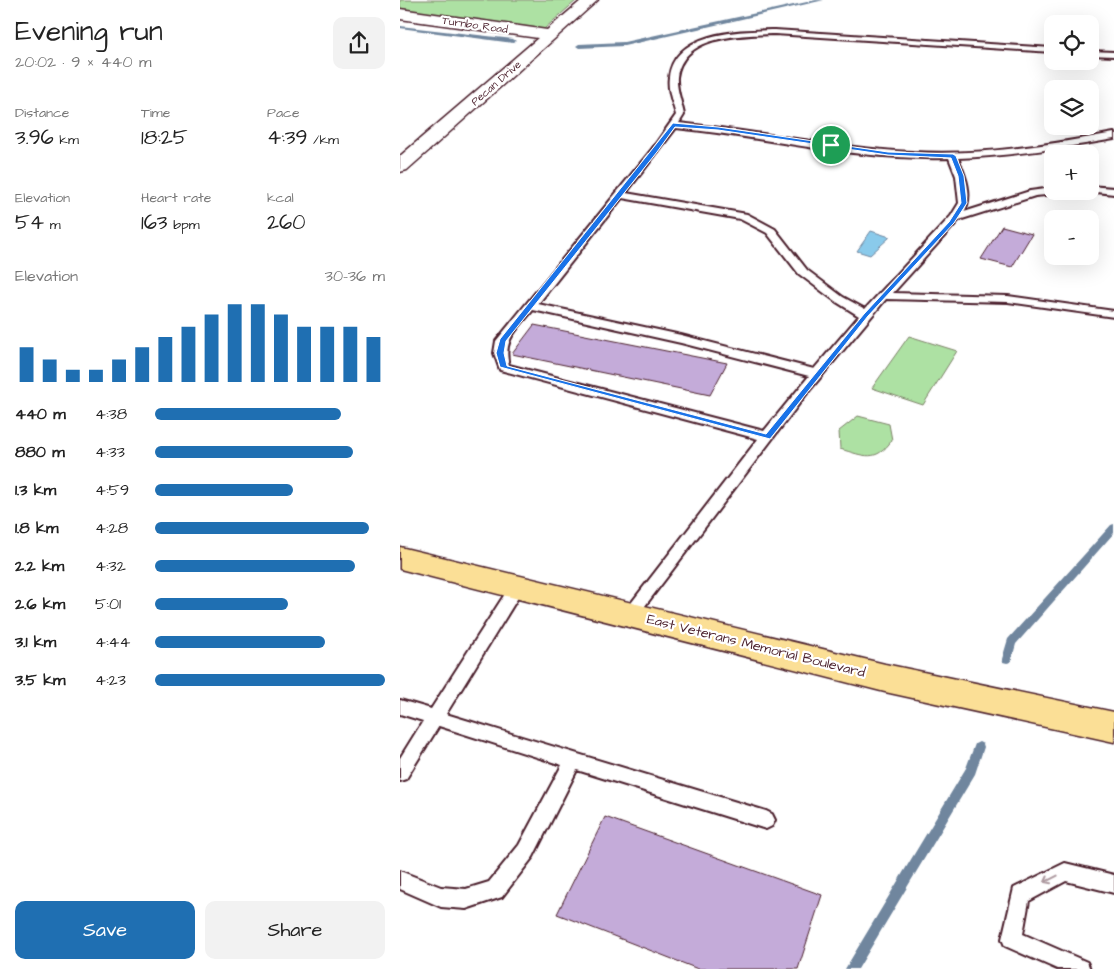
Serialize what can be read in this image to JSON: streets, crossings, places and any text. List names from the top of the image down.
{
  "streets": {
    "main road": ["East Veterans Memorial Boulevard"],
    "street": ["Turnbo Road", "Pecan Drive"]
  },
  "crossings": [
    ["Turnbo Road", "Pecan Drive"]
  ],
  "page": {
    "heading": ["Evening run", "20:02 · 9 × 440 m"],
    "map_buttons": ["+", "−"],
    "stats": [
      ["Distance", "3.96 km"],
      ["Time", "18:25"],
      ["Pace", "4:39 /km"],
      ["Elevation", "54 m"],
      ["Heart rate", "163 bpm"],
      ["kcal", "260"]
    ],
    "chart": ["Elevation", "30–36 m"],
    "list": [
      {
        "name": "440 m",
        "note": "4:38"
      },
      {
        "name": "880 m",
        "note": "4:33"
      },
      {
        "name": "1.3 km",
        "note": "4:59"
      },
      {
        "name": "1.8 km",
        "note": "4:28"
      },
      {
        "name": "2.2 km",
        "note": "4:32"
      },
      {
        "name": "2.6 km",
        "note": "5:01"
      },
      {
        "name": "3.1 km",
        "note": "4:44"
      },
      {
        "name": "3.5 km",
        "note": "4:23"
      }
    ],
    "buttons": ["Save", "Share"]
  }
}
